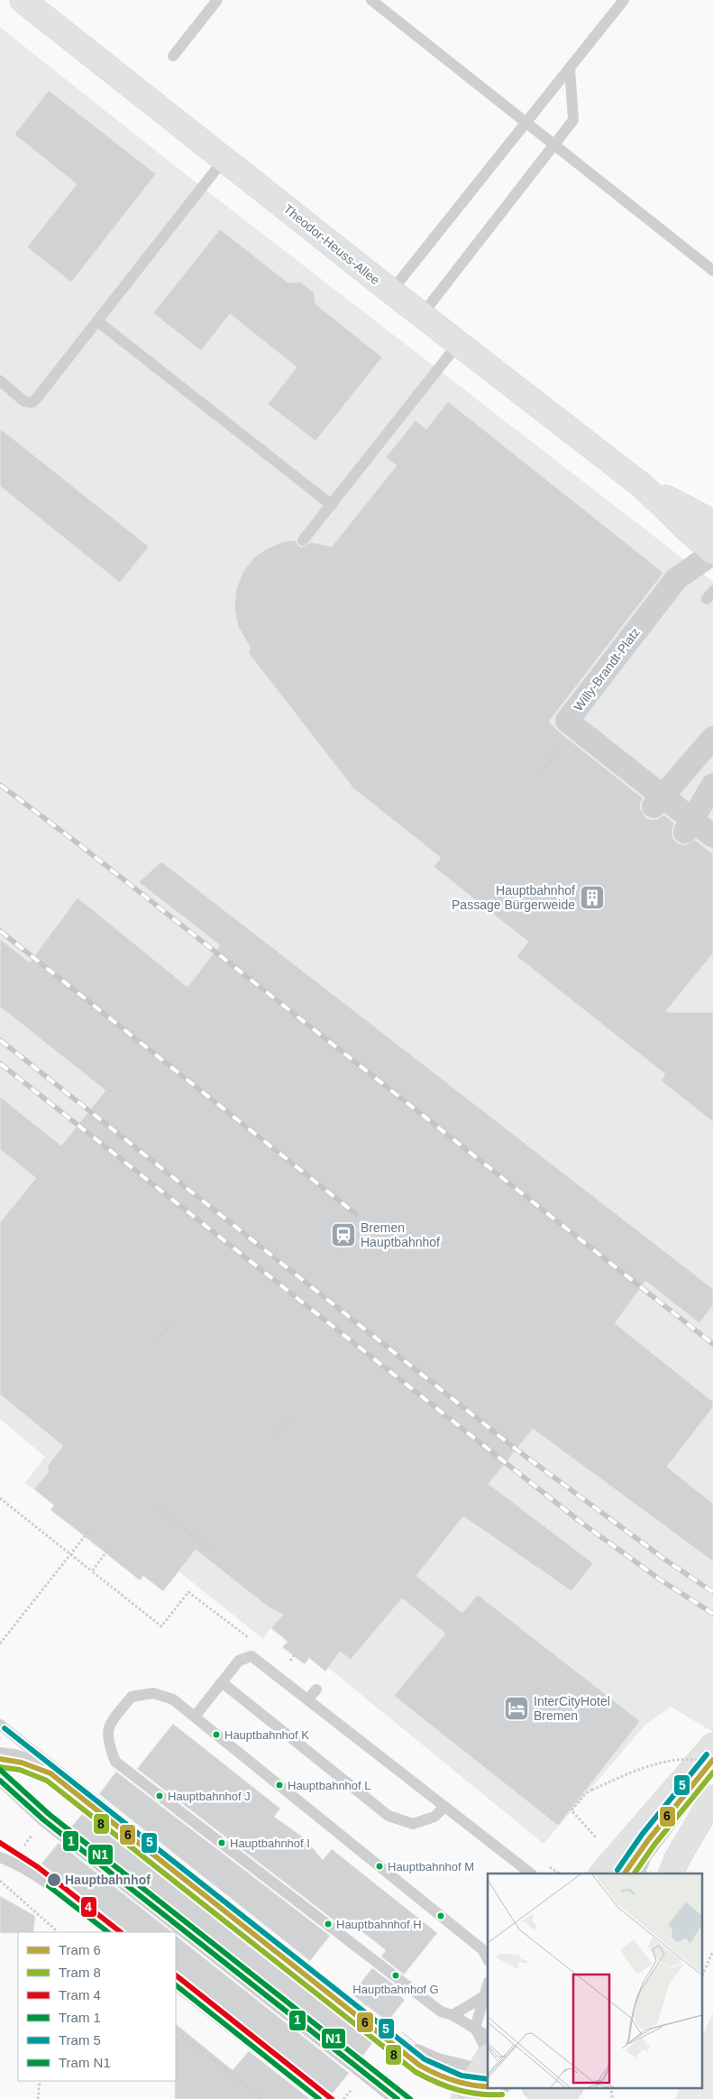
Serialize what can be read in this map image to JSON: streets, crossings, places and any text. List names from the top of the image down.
{
  "streets": {
    "street": ["Theodor-Heuss-Allee", "Willy-Brandt-Platz"]
  },
  "crossings": [
    ["Theodor-Heuss-Allee", "Willy-Brandt-Platz"]
  ],
  "places": {
    "building": ["Hauptbahnhof Passage Bürgerweide"],
    "station": ["Bremen Hauptbahnhof"],
    "hotel": ["InterCityHotel Bremen"],
    "other": [
      "Hauptbahnhof K",
      "Hauptbahnhof L",
      "Hauptbahnhof J",
      "Hauptbahnhof I",
      "Hauptbahnhof M",
      "Hauptbahnhof",
      "Hauptbahnhof H",
      "Hauptbahnhof G"
    ]
  },
  "lines": [
    "tram line 5",
    "tram line 6",
    "tram line 8",
    "tram line N1",
    "tram line 1",
    "tram line 4"
  ],
  "legend": [
    "Tram 6",
    "Tram 8",
    "Tram 4",
    "Tram 1",
    "Tram 5",
    "Tram N1"
  ]
}
